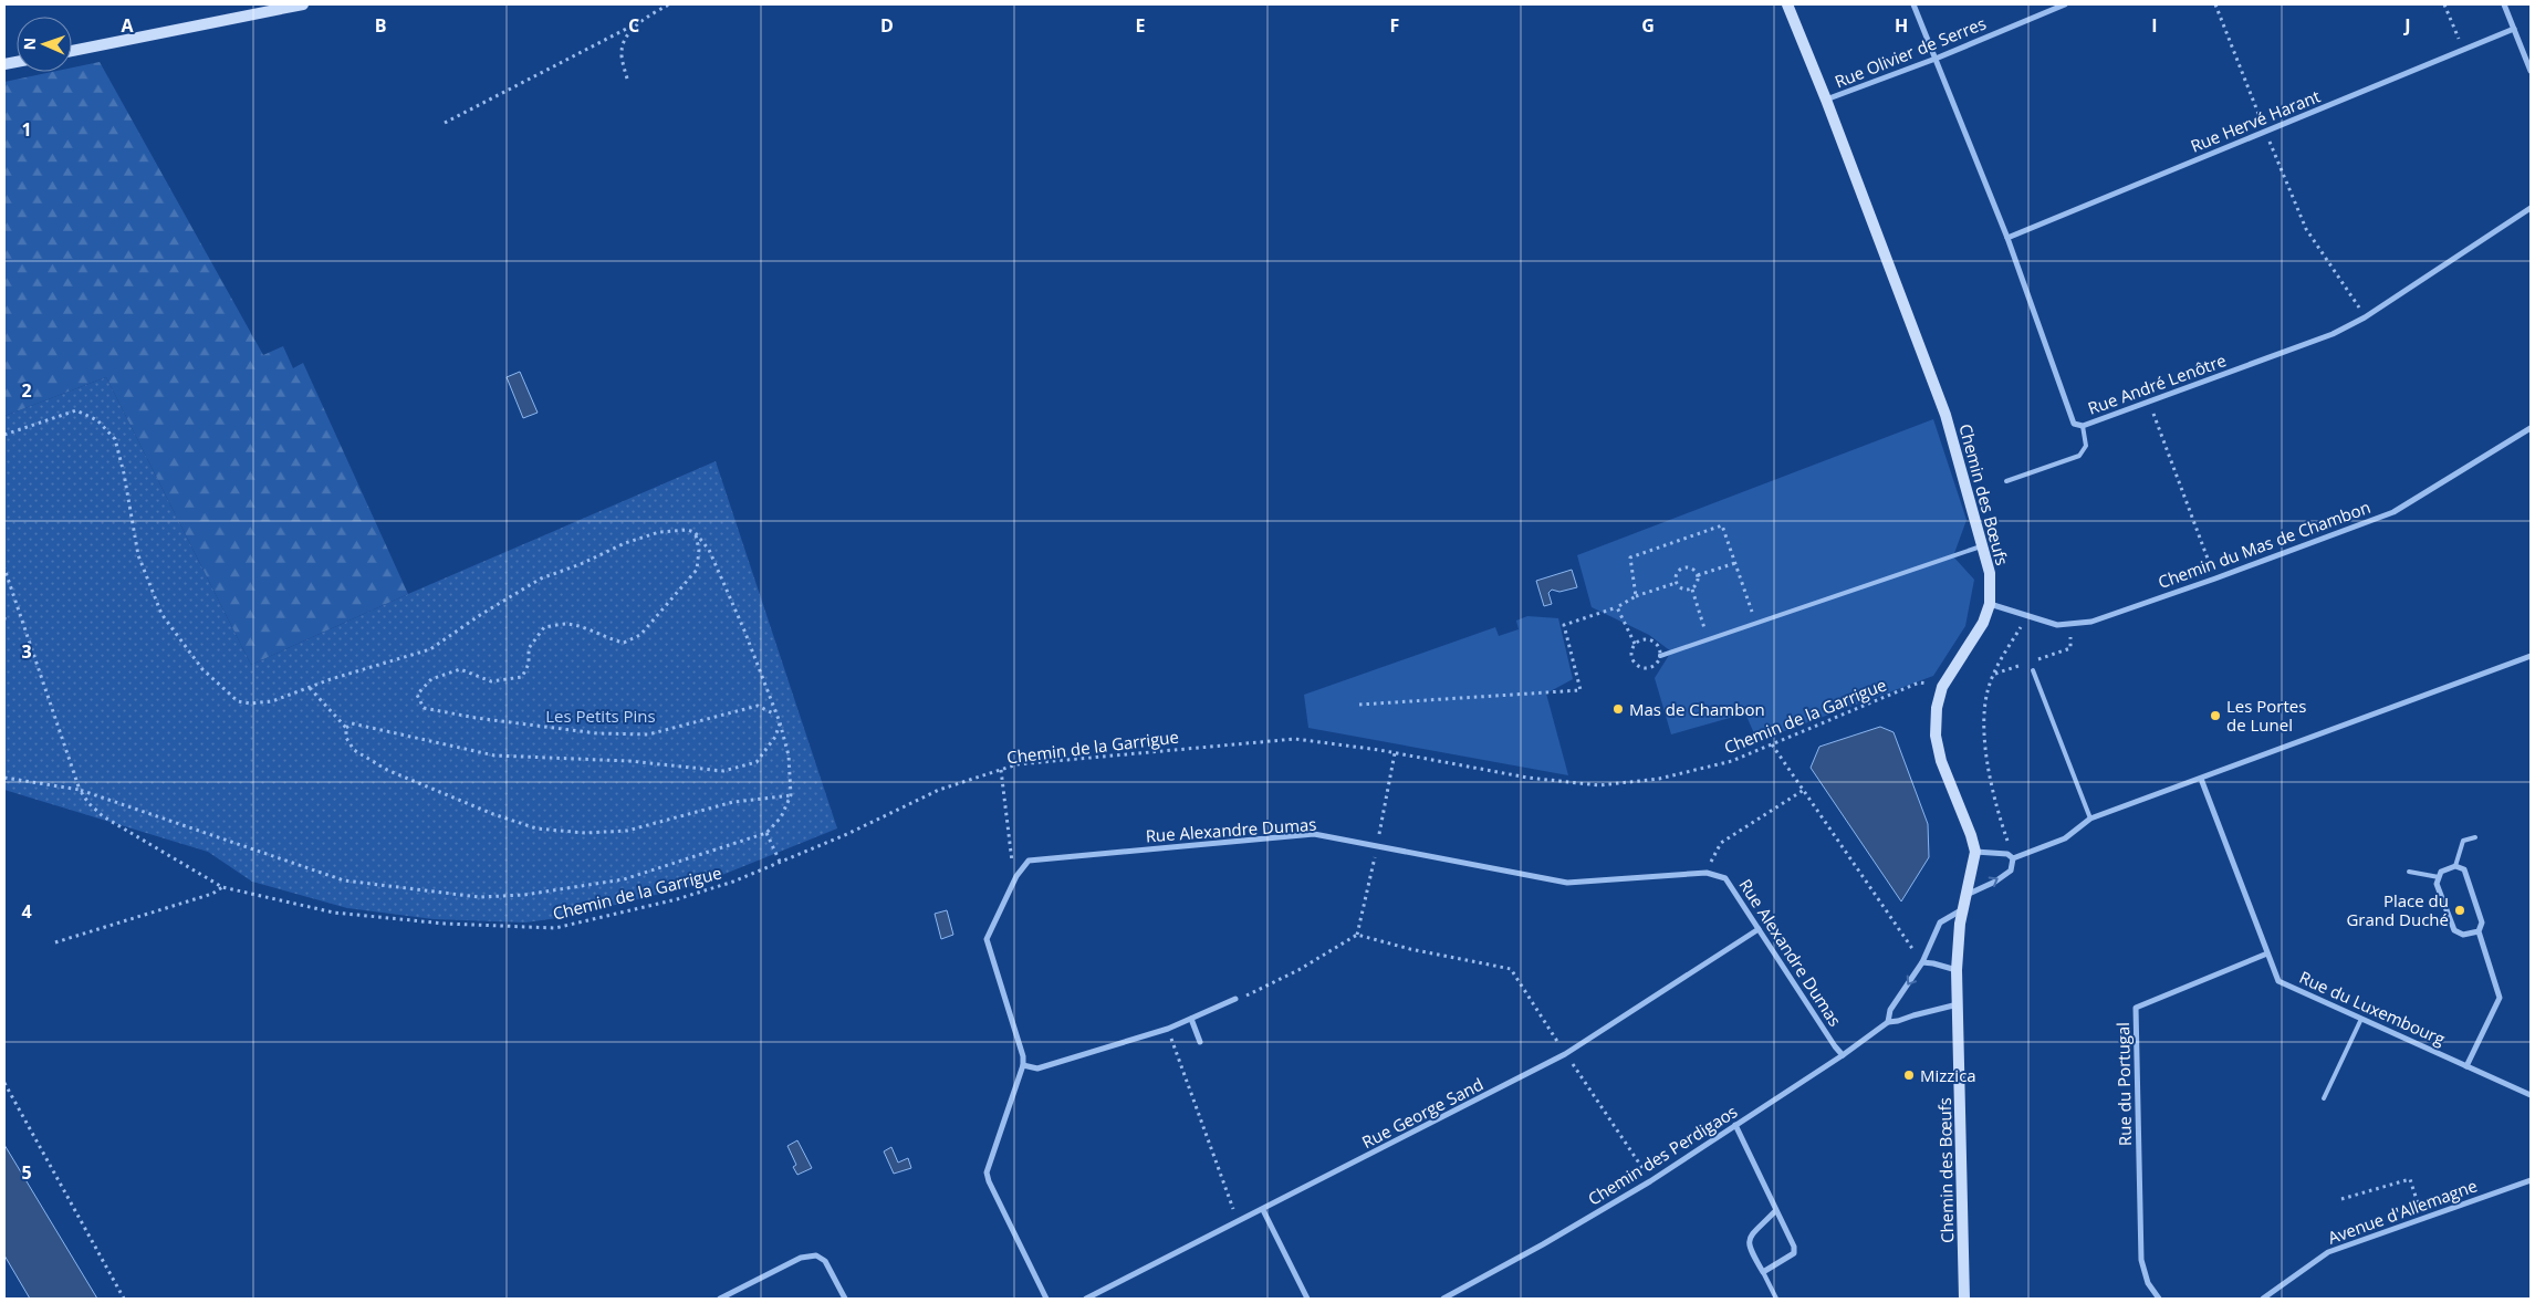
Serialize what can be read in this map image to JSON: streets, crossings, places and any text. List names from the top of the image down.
{
  "streets": {
    "street": [
      "Rue Olivier de Serres",
      "Rue Hervé Harant",
      "Rue André Lenôtre",
      "Chemin des Bœufs",
      "Chemin du Mas de Chambon",
      "Rue Alexandre Dumas",
      "Rue du Luxembourg",
      "Rue du Portugal",
      "Rue George Sand",
      "Chemin des Perdigaos",
      "Avenue d'Allemagne"
    ],
    "path": ["Chemin de la Garrigue"]
  },
  "crossings": [
    ["Rue Olivier de Serres", "Rue André Lenôtre"],
    ["Rue Olivier de Serres", "Chemin des Bœufs"],
    ["Rue Hervé Harant", "Rue André Lenôtre"],
    ["Chemin des Bœufs", "Chemin du Mas de Chambon"],
    ["Chemin des Bœufs", "Chemin de la Garrigue"],
    ["Chemin des Bœufs", "Chemin des Perdigaos"],
    ["Rue Alexandre Dumas", "Rue George Sand"],
    ["Rue Alexandre Dumas", "Chemin des Perdigaos"],
    ["Rue du Luxembourg", "Rue du Portugal"]
  ],
  "parks": ["Les Petits Pins"],
  "places": [
    "Mas de Chambon",
    "Les Portes de Lunel",
    "Place du Grand Duché",
    "Mizzica"
  ],
  "north": "left",
  "grid": {
    "columns": [
      "A",
      "B",
      "C",
      "D",
      "E",
      "F",
      "G",
      "H",
      "I",
      "J"
    ],
    "rows": [
      "1",
      "2",
      "3",
      "4",
      "5"
    ]
  }
}
